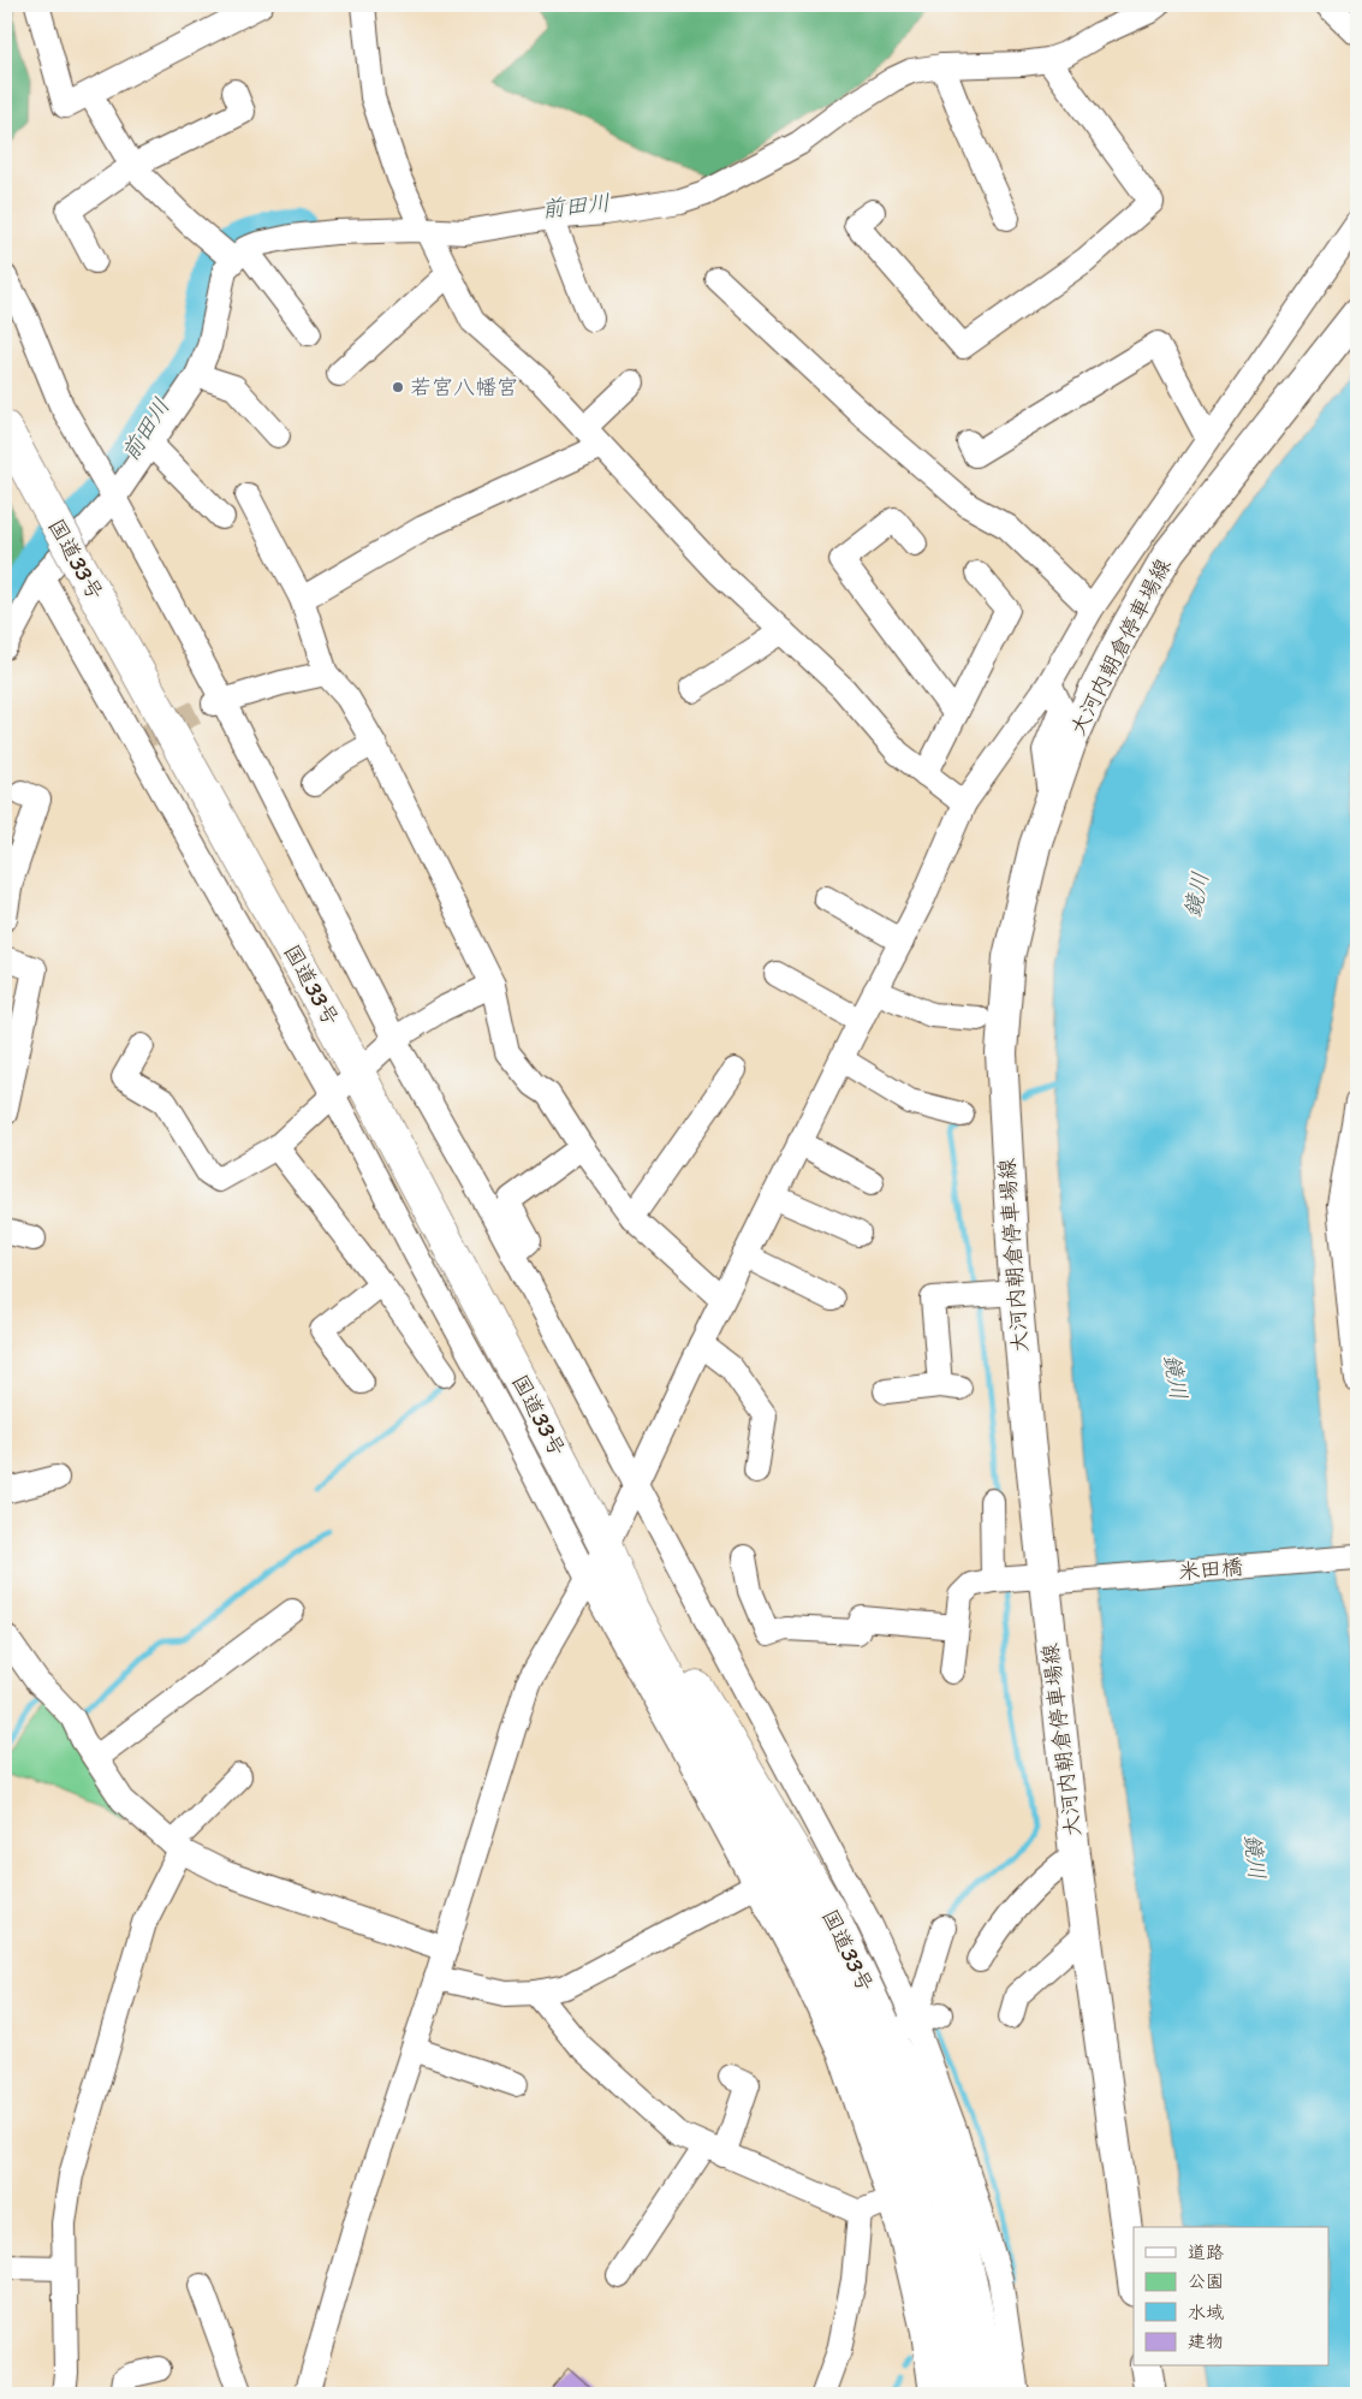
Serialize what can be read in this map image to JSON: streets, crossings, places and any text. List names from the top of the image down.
{
  "streets": {
    "highway": ["国道33号"],
    "main road": ["大河内朝倉停車場線"],
    "street": ["米田橋"]
  },
  "crossings": [
    ["大河内朝倉停車場線", "米田橋"]
  ],
  "water": ["前田川", "鏡川"],
  "places": ["若宮八幡宮"],
  "legend": [
    "道路",
    "公園",
    "水域",
    "建物"
  ]
}
